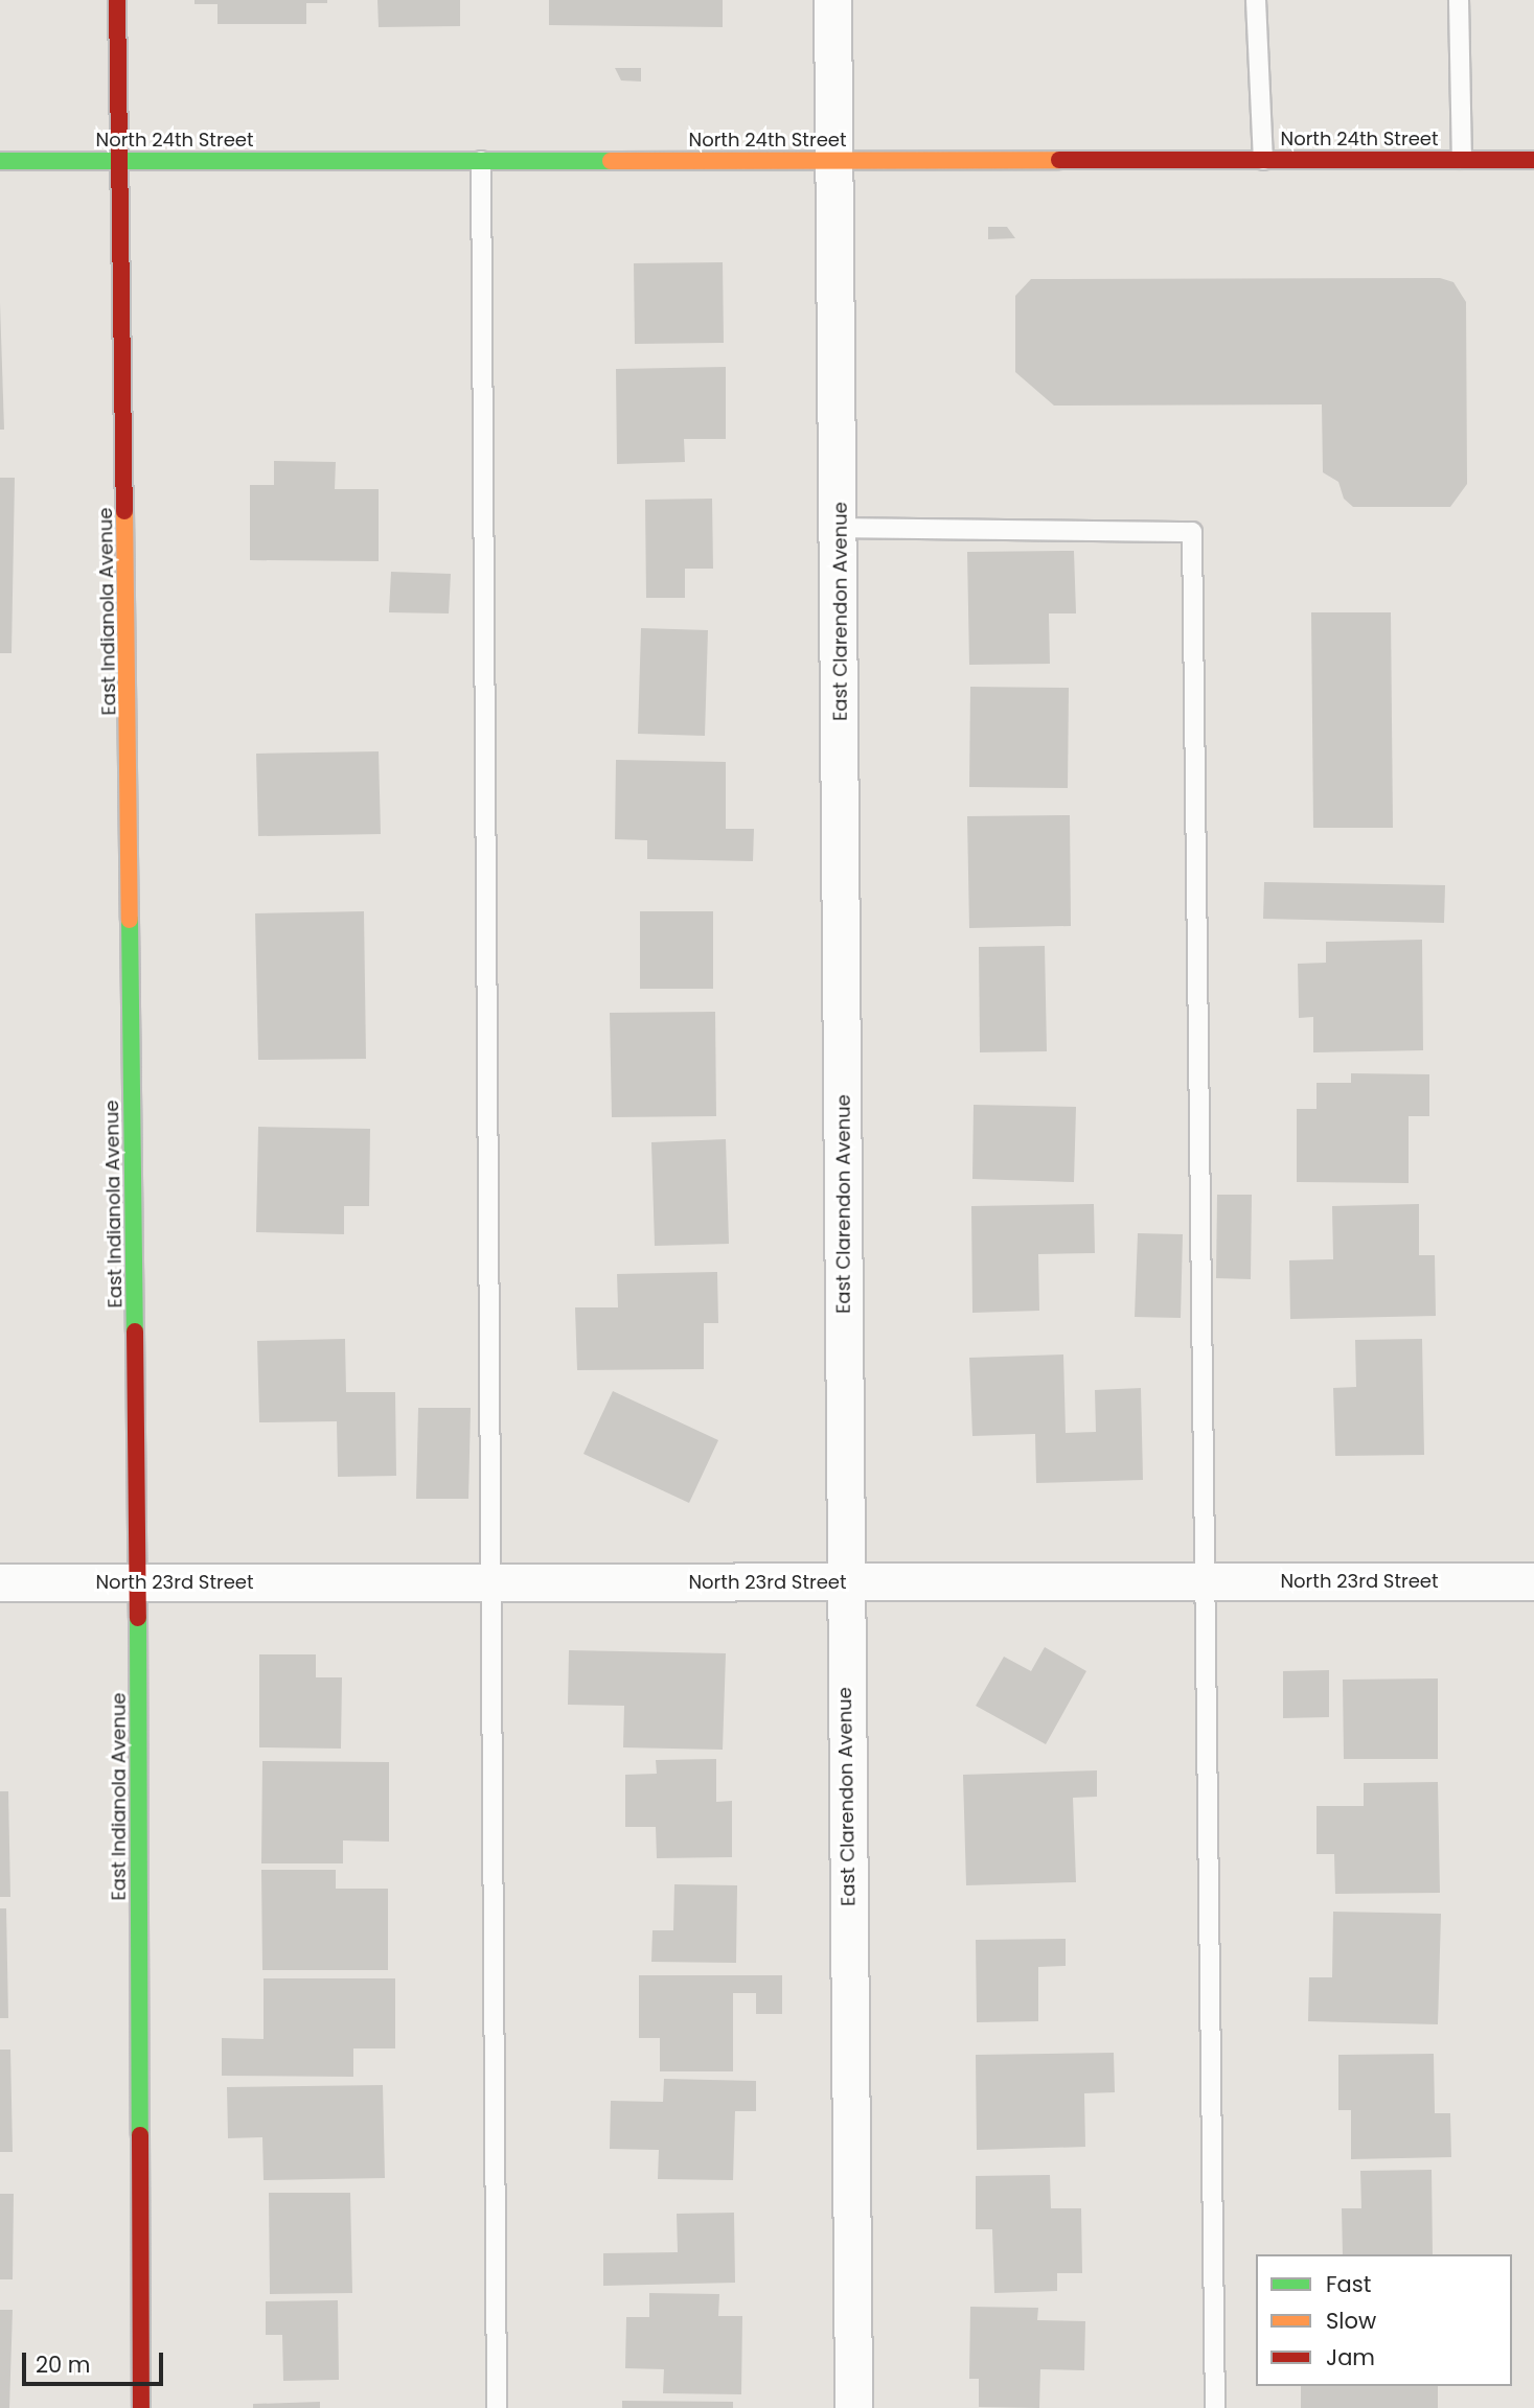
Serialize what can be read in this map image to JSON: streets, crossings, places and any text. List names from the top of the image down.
{
  "streets": {
    "street": [
      "North 24th Street",
      "East Indianola Avenue",
      "East Clarendon Avenue",
      "North 23rd Street"
    ]
  },
  "crossings": [
    ["North 24th Street", "East Indianola Avenue"],
    ["North 24th Street", "East Clarendon Avenue"],
    ["East Indianola Avenue", "North 23rd Street"],
    ["East Clarendon Avenue", "North 23rd Street"]
  ],
  "legend": ["Fast", "Slow", "Jam"],
  "scale_bar": "20 m"
}
